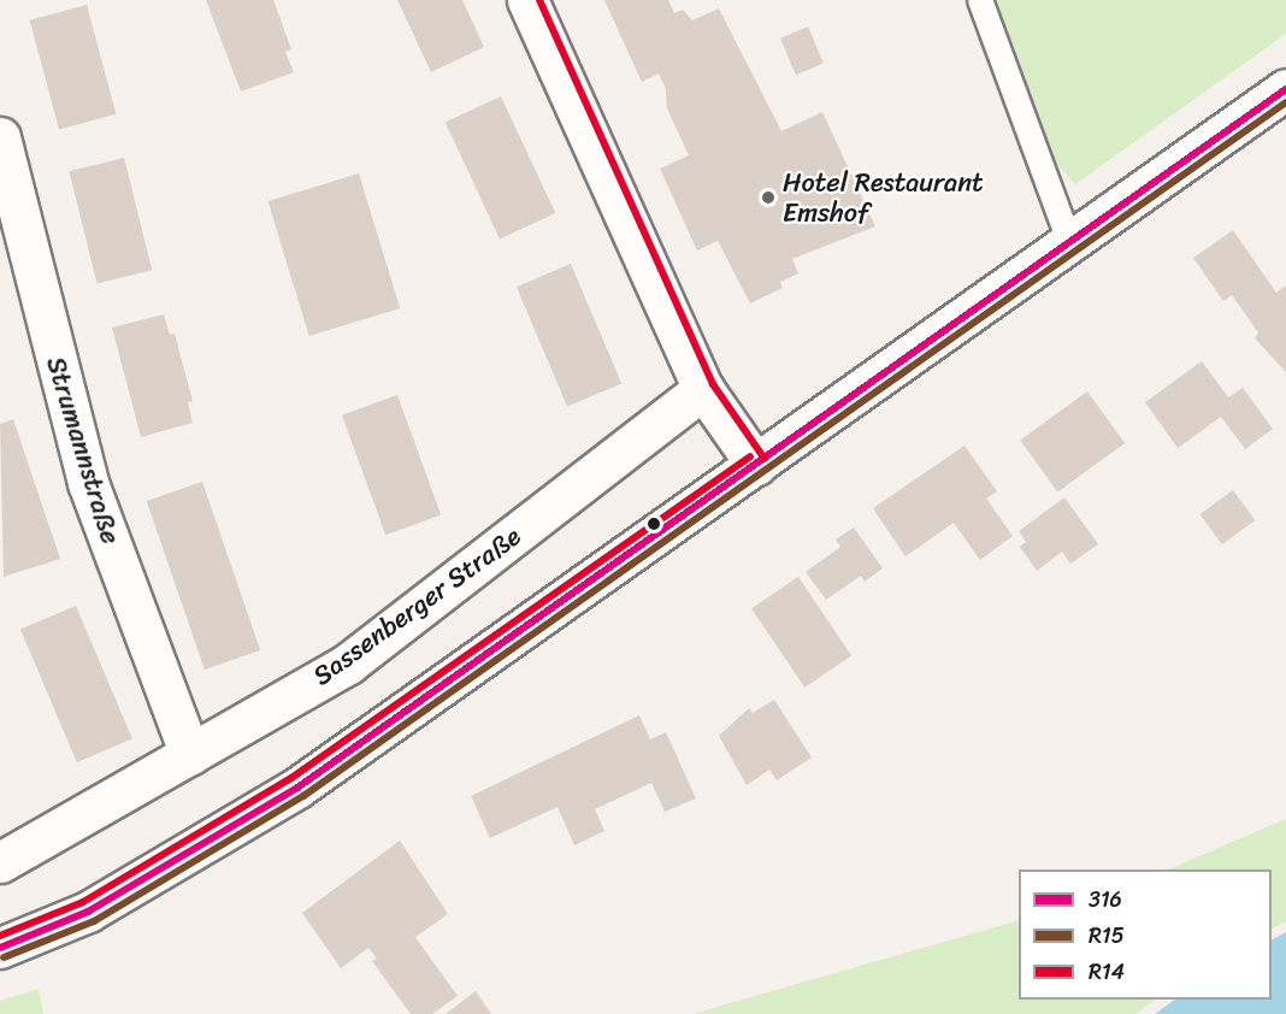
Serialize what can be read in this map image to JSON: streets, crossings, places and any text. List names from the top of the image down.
{
  "streets": {
    "street": ["Strumannstraße", "Sassenberger Straße"]
  },
  "crossings": [
    ["Strumannstraße", "Sassenberger Straße"]
  ],
  "places": ["Hotel Restaurant Emshof"],
  "lines": ["transit line R14", "transit line 316", "transit line R15"],
  "legend": ["316", "R15", "R14"]
}
